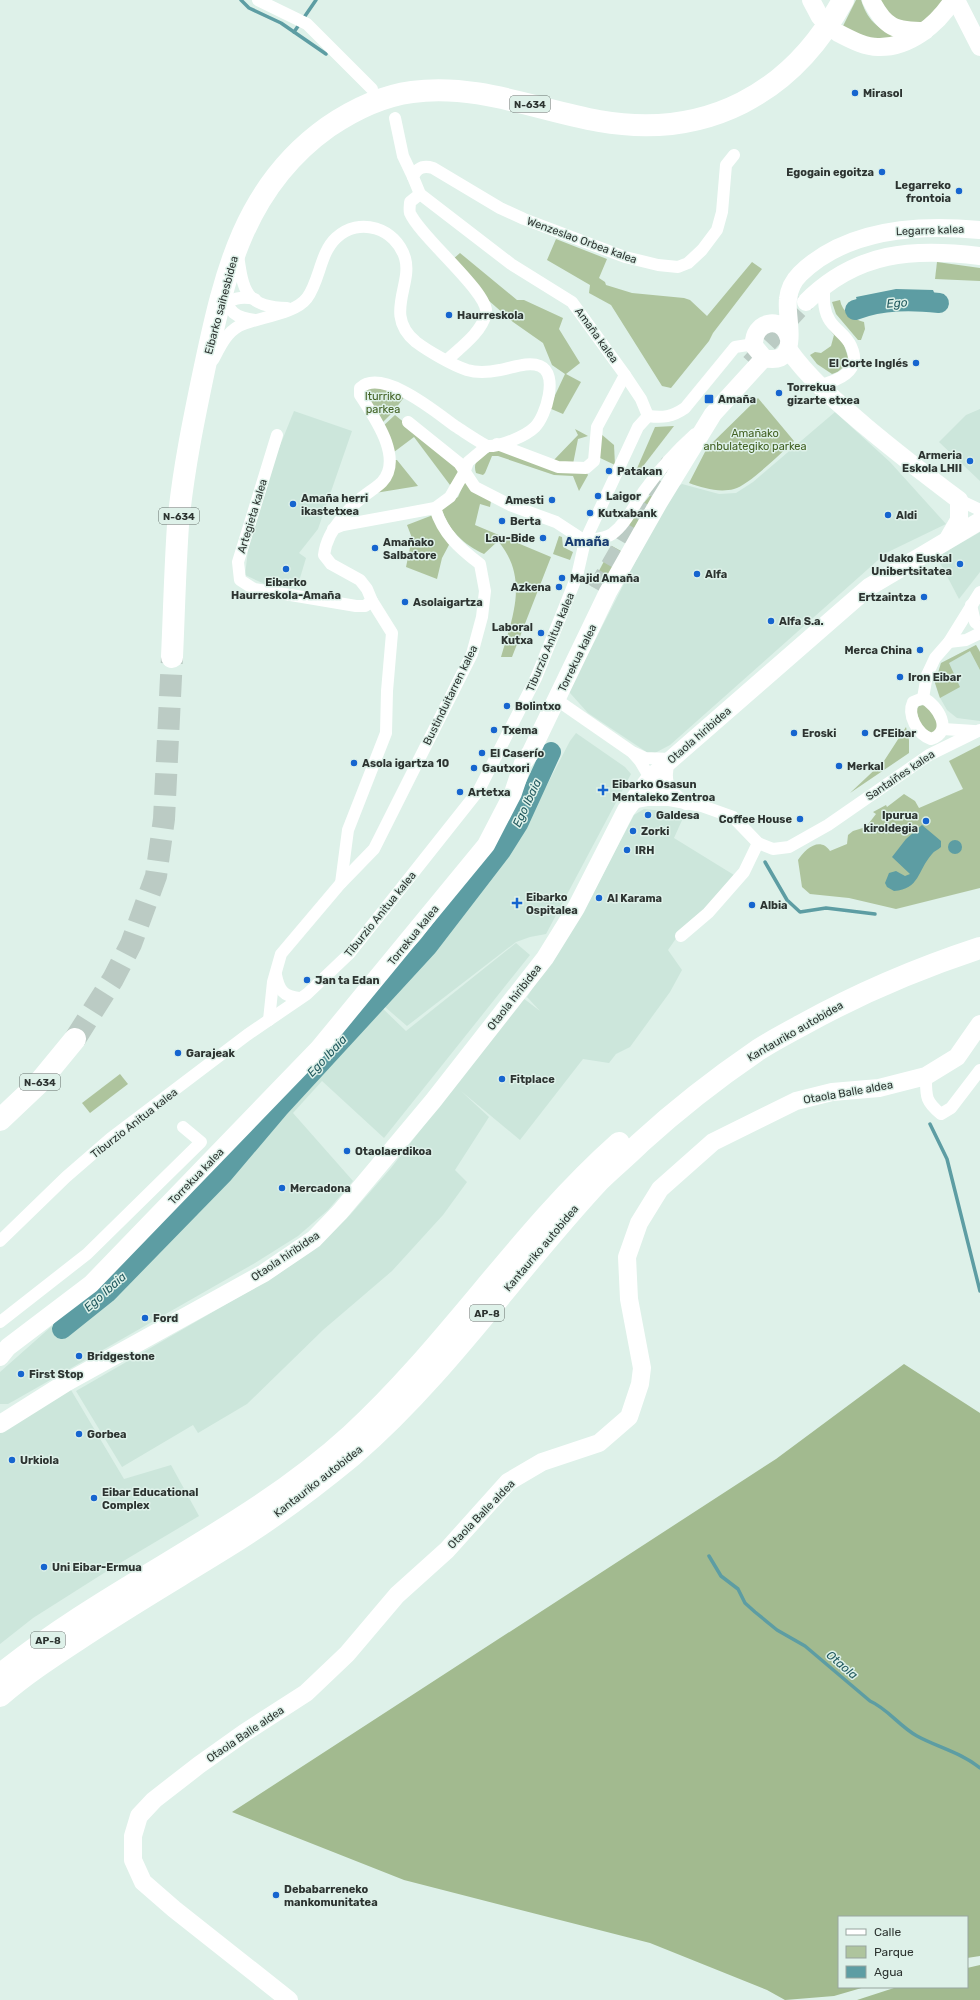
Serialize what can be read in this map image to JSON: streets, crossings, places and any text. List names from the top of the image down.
{
  "streets": {
    "highway": [
      "N-634",
      "Eibarko saihesbidea",
      "Kantauriko autobidea",
      "AP-8"
    ],
    "street": [
      "Legarre kalea",
      "Wenzeslao Orbea kalea",
      "Amaña kalea",
      "Artegieta kalea",
      "Tiburzio Anitua kalea",
      "Torrekua kalea",
      "Bustinduitarren kalea",
      "Otaola hiribidea",
      "Santaiñes kalea",
      "Otaola Balle aldea"
    ]
  },
  "crossings": [
    ["Legarre kalea", "Torrekua kalea"],
    ["Amaña kalea", "Tiburzio Anitua kalea"],
    ["Tiburzio Anitua kalea", "Bustinduitarren kalea"]
  ],
  "districts": ["Amaña"],
  "water": ["Ego", "Ego Ibaia", "Otaola"],
  "parks": ["Iturriko parkea", "Amañako anbulategiko parkea"],
  "places": {
    "other": [
      "Mirasol",
      "Egogain egoitza",
      "Legarreko frontoia",
      "Haurreskola",
      "El Corte Inglés",
      "Torrekua gizarte etxea",
      "Armeria Eskola LHII",
      "Patakan",
      "Laigor",
      "Amesti",
      "Amaña herri ikastetxea",
      "Kutxabank",
      "Aldi",
      "Berta",
      "Lau-Bide",
      "Amañako Salbatore",
      "Udako Euskal Unibertsitatea",
      "Eibarko Haurreskola-Amaña",
      "Alfa",
      "Majid Amaña",
      "Azkena",
      "Ertzaintza",
      "Asolaigartza",
      "Alfa S.a.",
      "Laboral Kutxa",
      "Merca China",
      "Iron Eibar",
      "Bolintxo",
      "Txema",
      "Eroski",
      "CFEibar",
      "El Caserío",
      "Asola igartza 10",
      "Merkal",
      "Gautxori",
      "Artetxa",
      "Galdesa",
      "Coffee House",
      "Ipurua kiroldegia",
      "Zorki",
      "IRH",
      "Al Karama",
      "Albia",
      "Jan ta Edan",
      "Garajeak",
      "Fitplace",
      "Otaolaerdikoa",
      "Mercadona",
      "Ford",
      "Bridgestone",
      "First Stop",
      "Gorbea",
      "Urkiola",
      "Eibar Educational Complex",
      "Uni Eibar-Ermua",
      "Debabarreneko mankomunitatea"
    ],
    "transit": ["Amaña"],
    "health": ["Eibarko Osasun Mentaleko Zentroa", "Eibarko Ospitalea"]
  },
  "legend": ["Calle", "Parque", "Agua"]
}
